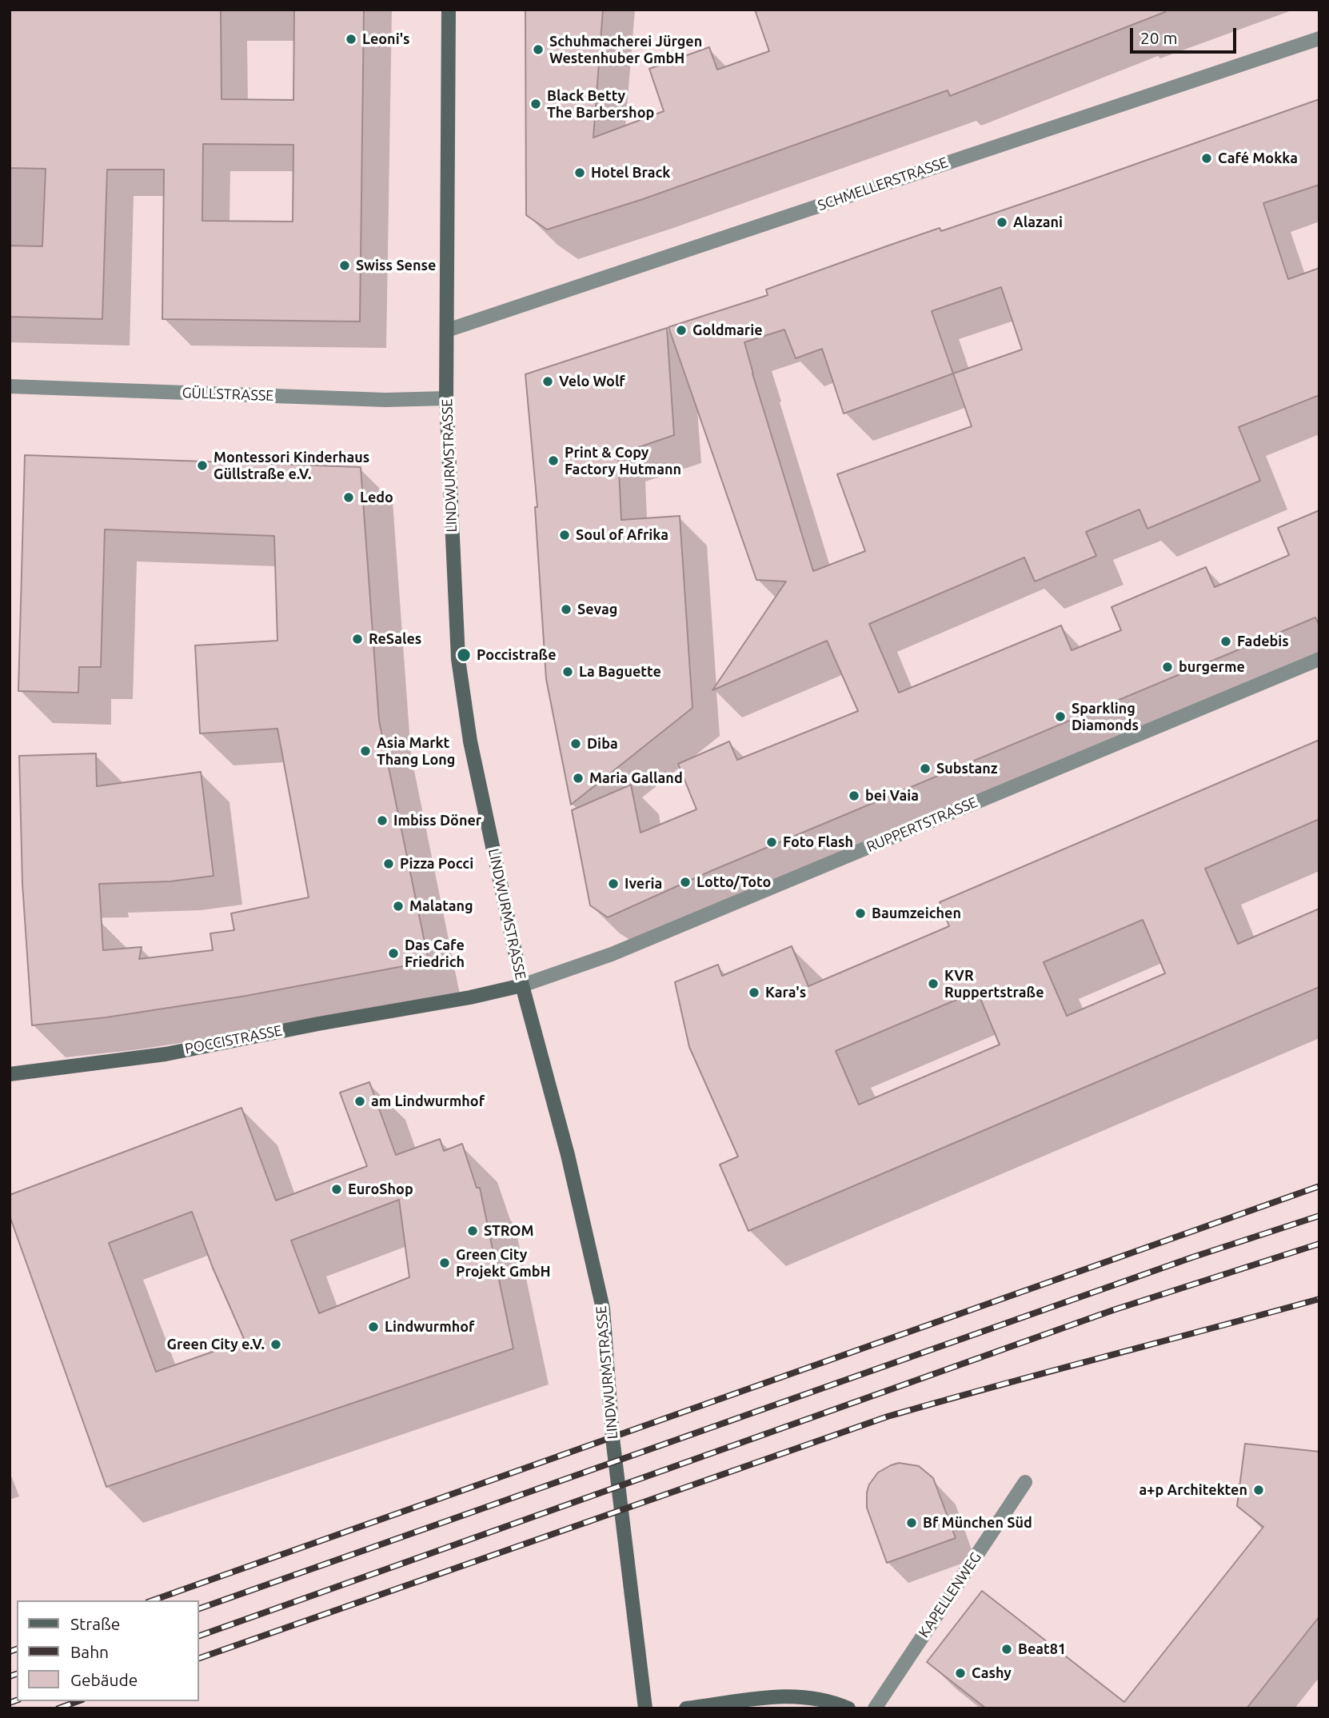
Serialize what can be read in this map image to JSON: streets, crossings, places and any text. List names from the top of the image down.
{
  "streets": {
    "main road": ["LINDWURMSTRASSE", "POCCISTRASSE"],
    "street": [
      "SCHMELLERSTRASSE",
      "GÜLLSTRASSE",
      "RUPPERTSTRASSE",
      "KAPELLENWEG"
    ]
  },
  "crossings": [
    ["SCHMELLERSTRASSE", "LINDWURMSTRASSE"],
    ["GÜLLSTRASSE", "LINDWURMSTRASSE"],
    ["LINDWURMSTRASSE", "RUPPERTSTRASSE"],
    ["LINDWURMSTRASSE", "POCCISTRASSE"],
    ["RUPPERTSTRASSE", "POCCISTRASSE"]
  ],
  "places": [
    "Leoni's",
    "Schuhmacherei Jürgen Westenhuber GmbH",
    "Black Betty The Barbershop",
    "Café Mokka",
    "Hotel Brack",
    "Alazani",
    "Swiss Sense",
    "Goldmarie",
    "Velo Wolf",
    "Print & Copy Factory Hutmann",
    "Montessori Kinderhaus Güllstraße e.V.",
    "Ledo",
    "Soul of Afrika",
    "Sevag",
    "ReSales",
    "Fadebis",
    "Poccistraße",
    "burgerme",
    "La Baguette",
    "Sparkling Diamonds",
    "Diba",
    "Asia Markt Thang Long",
    "Substanz",
    "Maria Galland",
    "bei Vaia",
    "Imbiss Döner",
    "Foto Flash",
    "Pizza Pocci",
    "Lotto/Toto",
    "Iveria",
    "Malatang",
    "Baumzeichen",
    "Das Cafe Friedrich",
    "KVR Ruppertstraße",
    "Kara's",
    "am Lindwurmhof",
    "EuroShop",
    "STROM",
    "Green City Projekt GmbH",
    "Lindwurmhof",
    "Green City e.V.",
    "a+p Architekten",
    "Bf München Süd",
    "Beat81",
    "Cashy"
  ],
  "legend": ["Straße", "Bahn", "Gebäude"],
  "scale_bar": "20 m"
}
